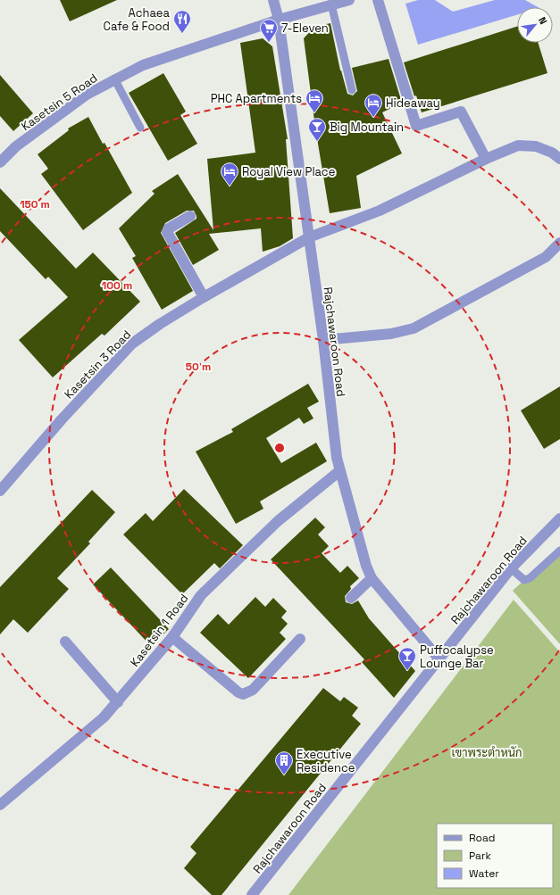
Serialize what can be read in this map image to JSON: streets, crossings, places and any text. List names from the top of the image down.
{
  "streets": {
    "street": [
      "Kasetsin 5 Road",
      "Rajchawaroon Road",
      "Kasetsin 3 Road",
      "Kasetsin 1 Road"
    ]
  },
  "crossings": [
    ["Kasetsin 5 Road", "Rajchawaroon Road"],
    ["Rajchawaroon Road", "Kasetsin 3 Road"],
    ["Rajchawaroon Road", "Kasetsin 1 Road"]
  ],
  "parks": ["เขาพระตำหนัก"],
  "places": {
    "restaurant": ["Achaea Cafe & Food"],
    "supermarket": ["7-Eleven"],
    "hotel": ["PHC Apartments", "Hideaway", "Royal View Place"],
    "bar": ["Big Mountain", "Puffocalypse Lounge Bar"],
    "building": ["Executive Residence"]
  },
  "legend": ["Road", "Park", "Water"],
  "north": "top right",
  "rings": ["150 m", "100 m", "50 m"]
}
